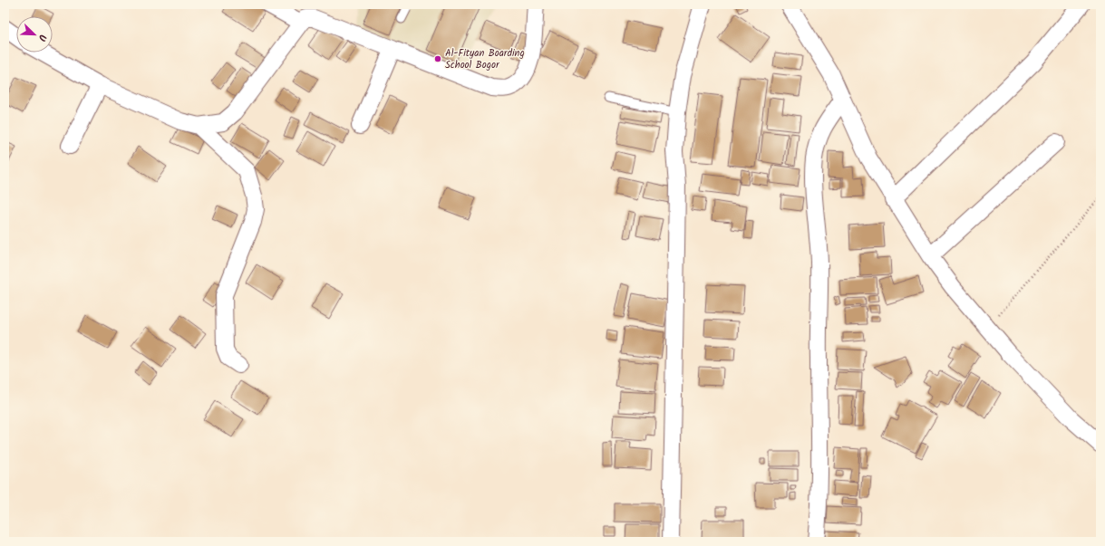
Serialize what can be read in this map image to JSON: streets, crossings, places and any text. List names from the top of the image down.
{
  "places": ["Al-Fityan Boarding School Bogor"],
  "north": "bottom right"
}
